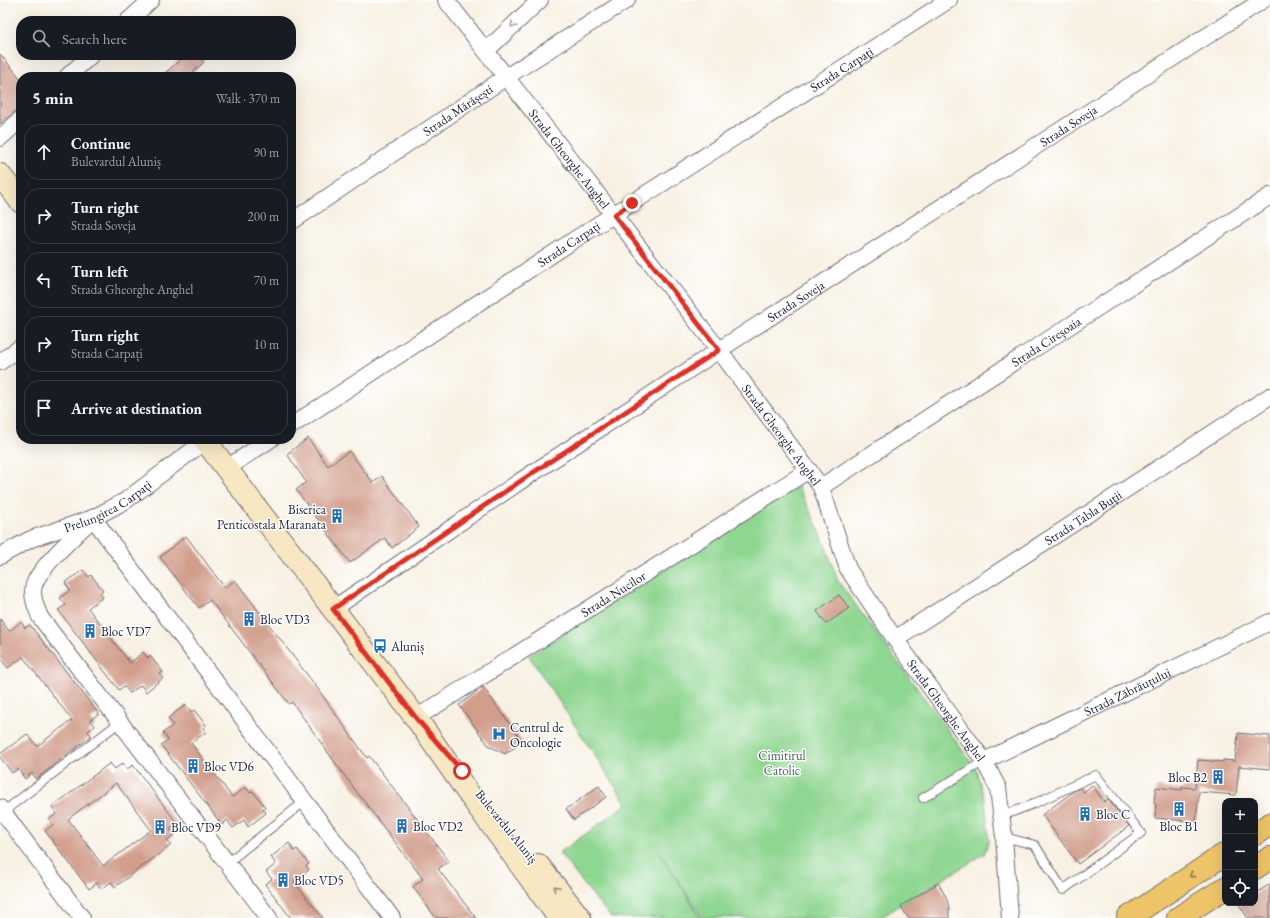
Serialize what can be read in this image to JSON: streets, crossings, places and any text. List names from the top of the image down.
{
  "streets": {
    "main road": ["Bulevardul Aluniș"],
    "street": [
      "Strada Carpați",
      "Strada Mărășești",
      "Strada Soveja",
      "Strada Gheorghe Anghel",
      "Strada Cireșoaia",
      "Prelungirea Carpați",
      "Strada Tabla Buții",
      "Strada Nucilor",
      "Strada Zăbrăuțului"
    ]
  },
  "crossings": [
    ["Strada Carpați", "Strada Gheorghe Anghel"],
    ["Strada Mărășești", "Strada Gheorghe Anghel"],
    ["Strada Soveja", "Strada Gheorghe Anghel"],
    ["Strada Soveja", "Bulevardul Aluniș"],
    ["Strada Gheorghe Anghel", "Strada Cireșoaia"],
    ["Strada Gheorghe Anghel", "Strada Tabla Buții"],
    ["Strada Gheorghe Anghel", "Strada Nucilor"],
    ["Strada Gheorghe Anghel", "Strada Zăbrăuțului"],
    ["Strada Nucilor", "Bulevardul Aluniș"]
  ],
  "parks": ["Cimitirul Catolic"],
  "places": {
    "building": [
      "Biserica Penticostala Maranata",
      "Bloc VD3",
      "Bloc VD7",
      "Bloc VD6",
      "Bloc B2",
      "Bloc B1",
      "Bloc C",
      "Bloc VD2",
      "Bloc VD9",
      "Bloc VD5"
    ],
    "bus stop": ["Aluniș"],
    "hospital": ["Centrul de Oncologie"]
  },
  "page": {
    "search": "Search here",
    "heading": ["5 min", "Walk · 370 m"],
    "list": [
      ["Continue", "Bulevardul Aluniș", "90 m"],
      ["Turn right", "Strada Soveja", "200 m"],
      ["Turn left", "Strada Gheorghe Anghel", "70 m"],
      ["Turn right", "Strada Carpați", "10 m"],
      "Arrive at destination"
    ],
    "map_buttons": ["+", "−"]
  }
}
